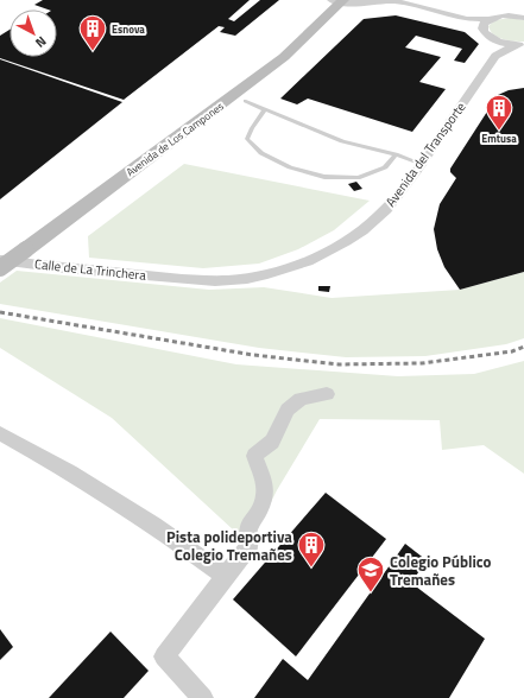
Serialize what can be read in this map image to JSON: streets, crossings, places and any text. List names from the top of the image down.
{
  "streets": {
    "street": ["Avenida de Los Campones", "Avenida del Transporte", "Calle de La Trinchera"]
  },
  "crossings": [
    ["Avenida del Transporte", "Calle de La Trinchera"]
  ],
  "places": {
    "building": ["Esnova", "Emtusa", "Pista polideportiva Colegio Tremañes"],
    "school or university": ["Colegio Público Tremañes"]
  },
  "north": "bottom right"
}
